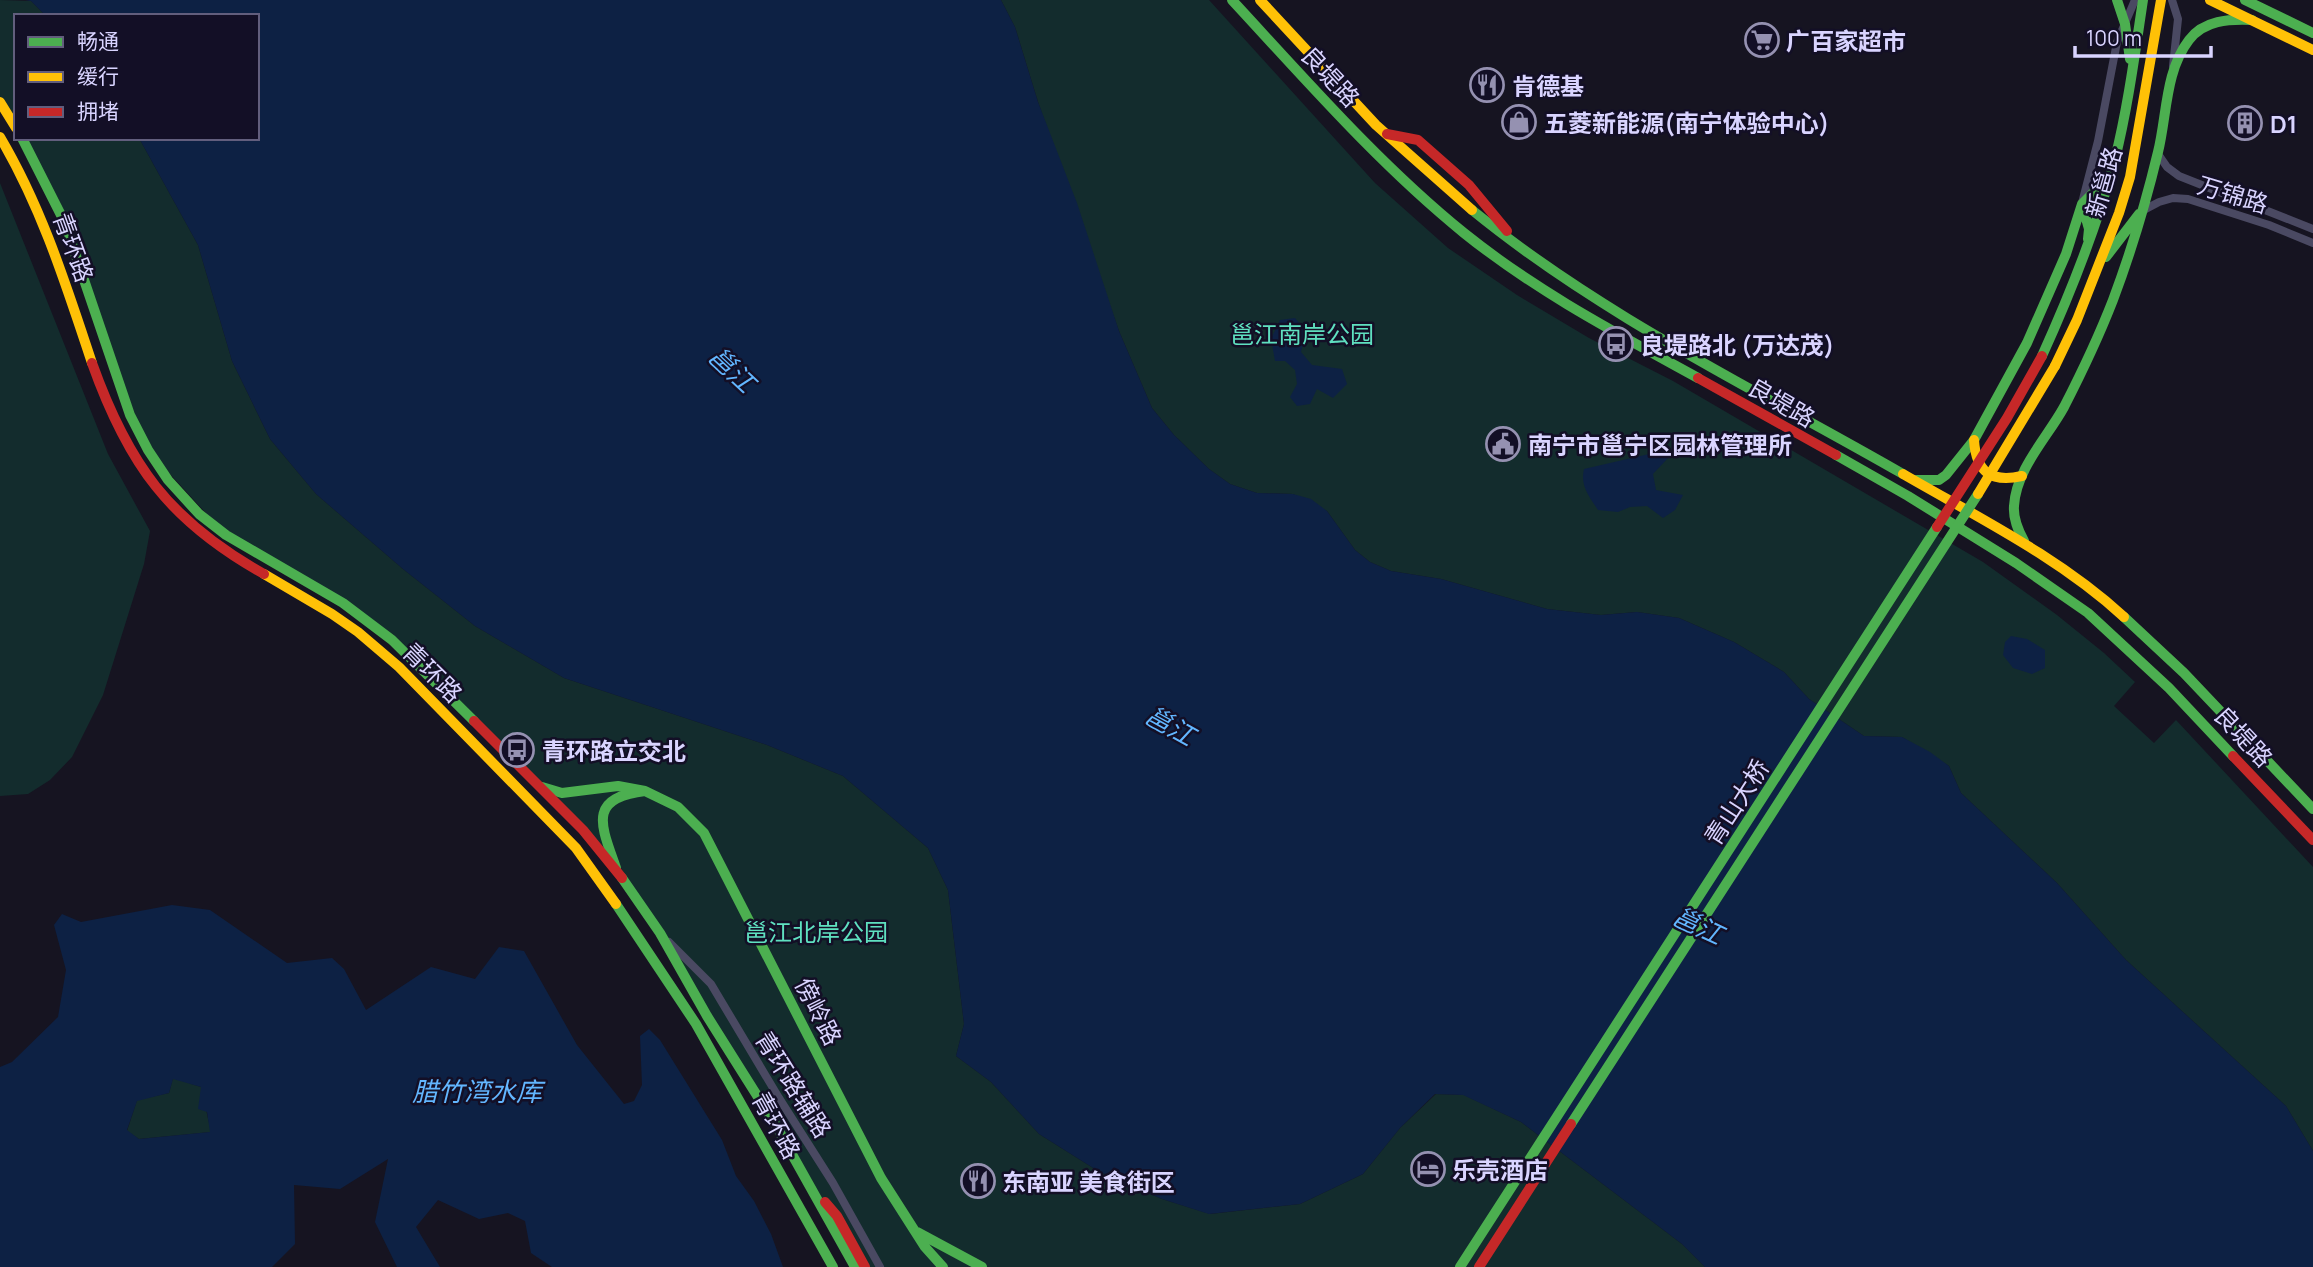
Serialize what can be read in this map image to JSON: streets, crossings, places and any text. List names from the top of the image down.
{
  "streets": {
    "main road": [
      "良堤路",
      "新邕路",
      "青环路",
      "青山大桥",
      "傍岭路"
    ],
    "street": ["万锦路", "青环路辅路"]
  },
  "crossings": [
    ["新邕路", "青山大桥"],
    ["青环路", "傍岭路"],
    ["青环路", "青环路辅路"]
  ],
  "water": ["邕江", "腊竹湾水库"],
  "parks": ["邕江南岸公园", "邕江北岸公园"],
  "places": {
    "supermarket": ["广百家超市"],
    "restaurant": ["肯德基", "东南亚 美食街区"],
    "shop": ["五菱新能源(南宁体验中心)"],
    "building": ["D1"],
    "bus stop": ["良堤路北 (万达茂)", "青环路立交北"],
    "public building": ["南宁市邕宁区园林管理所"],
    "hotel": ["乐壳酒店"]
  },
  "legend": ["畅通", "缓行", "拥堵"],
  "scale_bar": "100 m"
}
